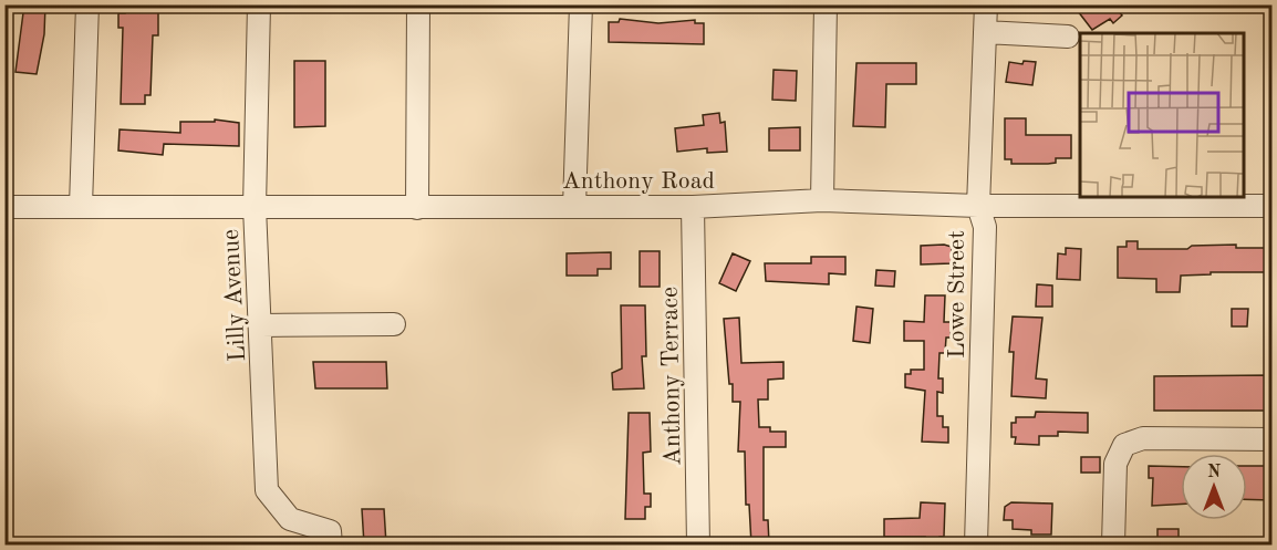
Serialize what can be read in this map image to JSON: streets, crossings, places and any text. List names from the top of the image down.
{
  "streets": {
    "street": [
      "Anthony Road",
      "Lowe Street",
      "Lilly Avenue",
      "Anthony Terrace"
    ]
  },
  "crossings": [
    ["Anthony Road", "Lowe Street"],
    ["Anthony Road", "Lilly Avenue"],
    ["Anthony Road", "Anthony Terrace"]
  ],
  "north": "top"
}
